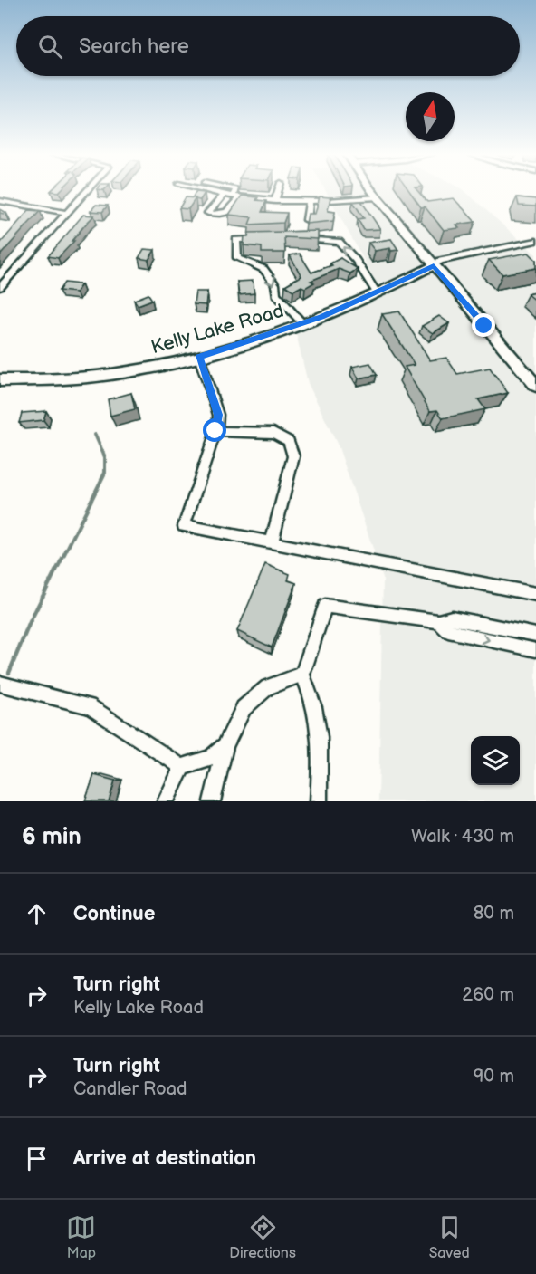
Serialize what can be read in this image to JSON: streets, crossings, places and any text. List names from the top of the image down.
{
  "streets": {
    "main road": ["Kelly Lake Road"]
  },
  "north": "top",
  "page": {
    "search": "Search here",
    "heading": ["6 min", "Walk · 430 m"],
    "list": [
      ["Continue", "80 m"],
      ["Turn right", "Kelly Lake Road", "260 m"],
      ["Turn right", "Candler Road", "90 m"],
      "Arrive at destination"
    ],
    "nav": ["Map", "Directions", "Saved"]
  }
}
